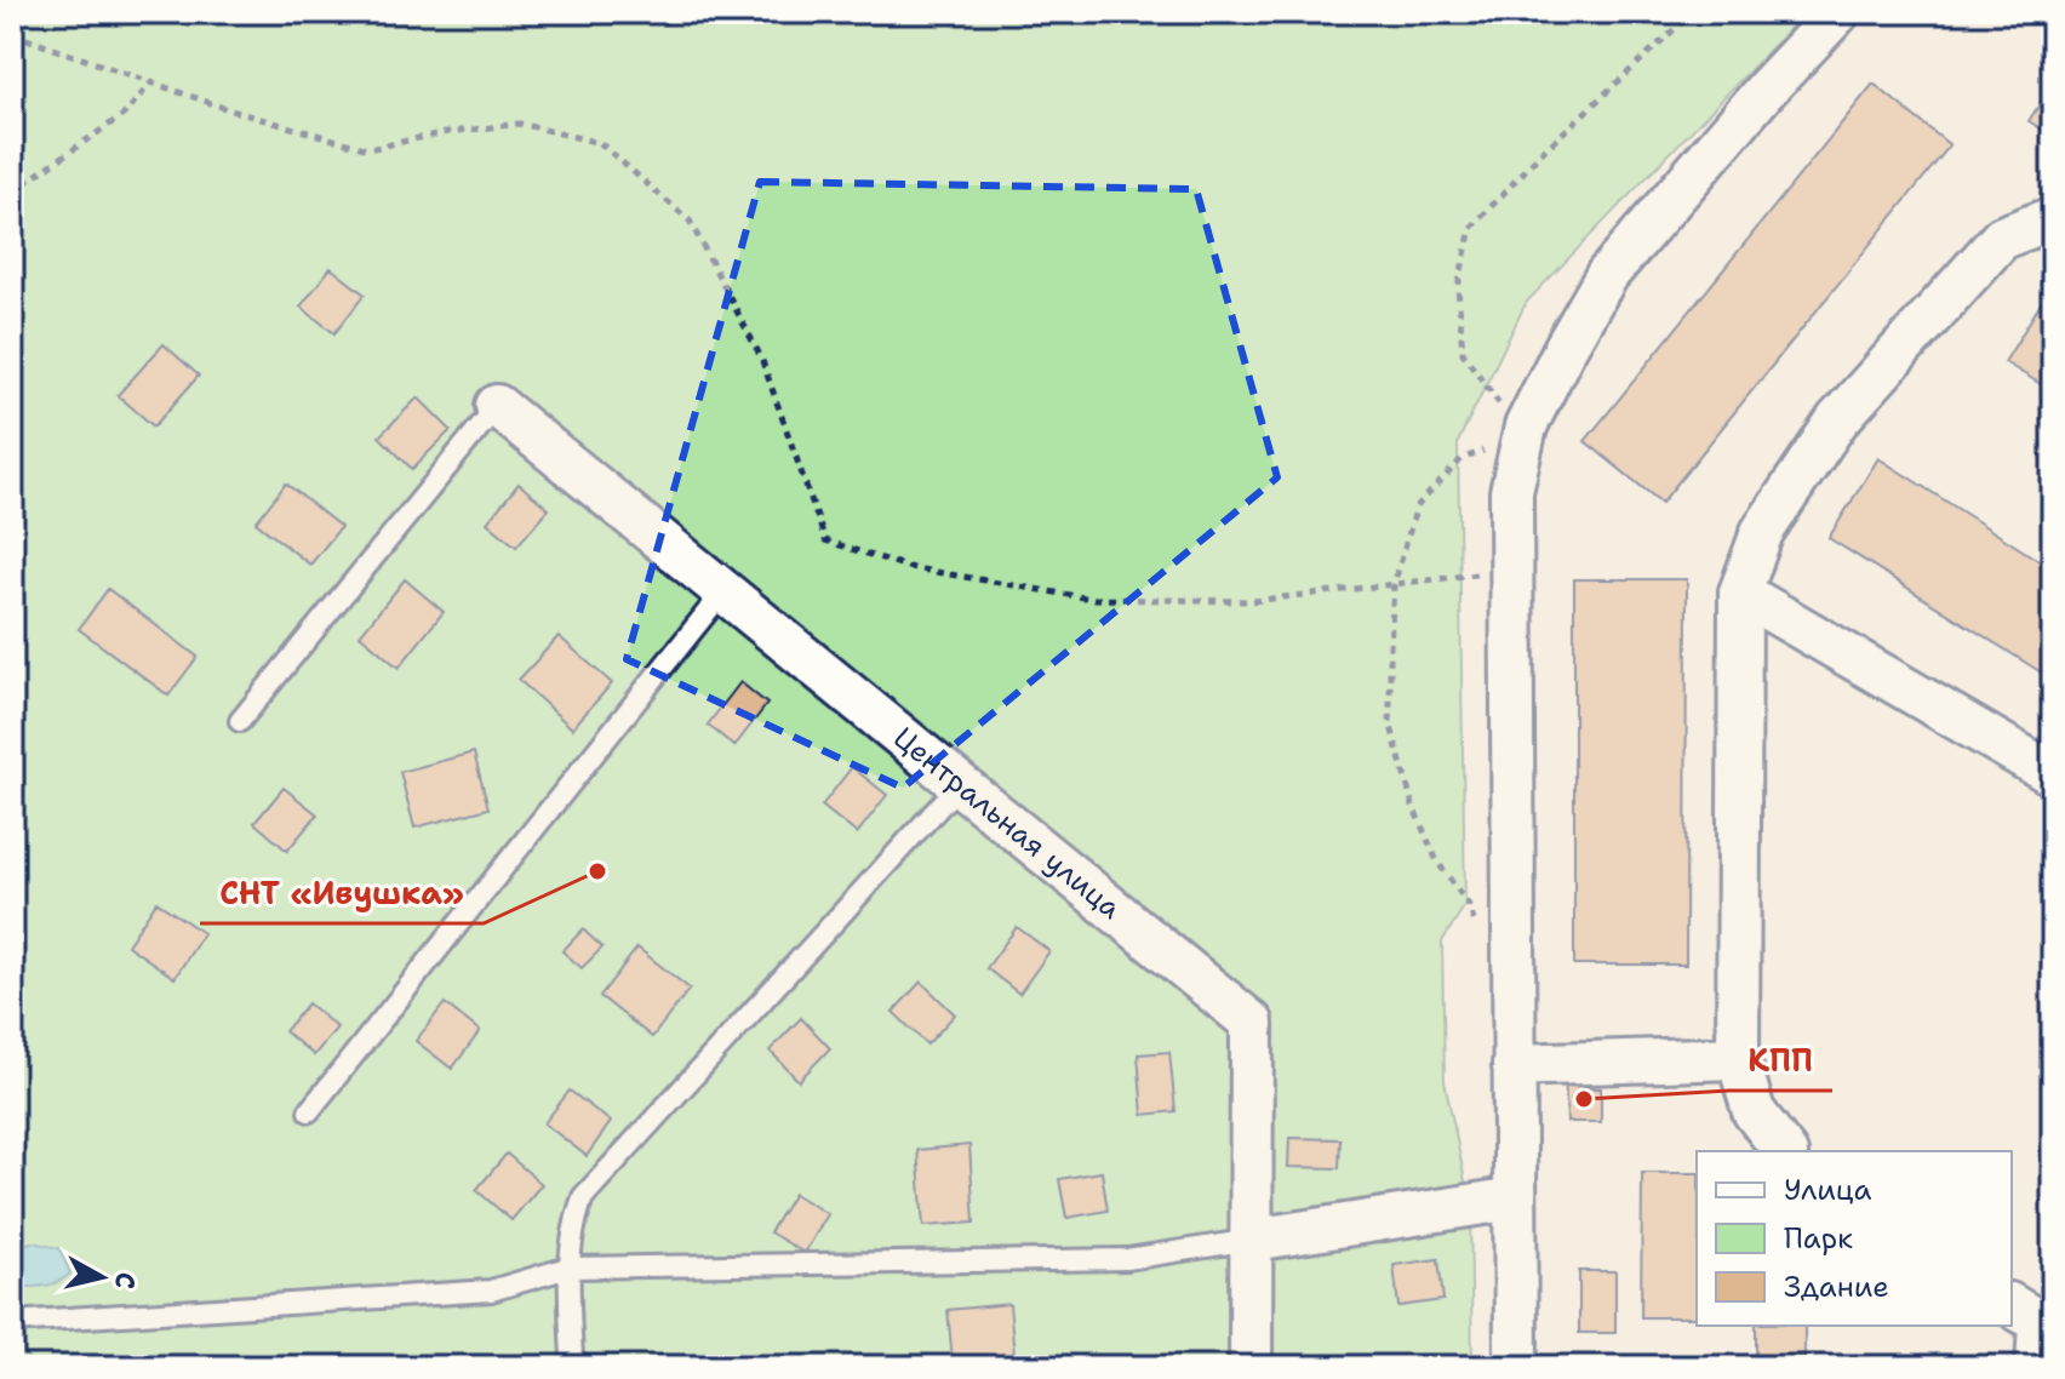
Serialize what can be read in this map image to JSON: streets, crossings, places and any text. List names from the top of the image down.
{
  "streets": {
    "street": ["Центральная улица"]
  },
  "places": ["СНТ «Ивушка»", "КПП"],
  "legend": ["Улица", "Парк", "Здание"],
  "north": "right"
}
